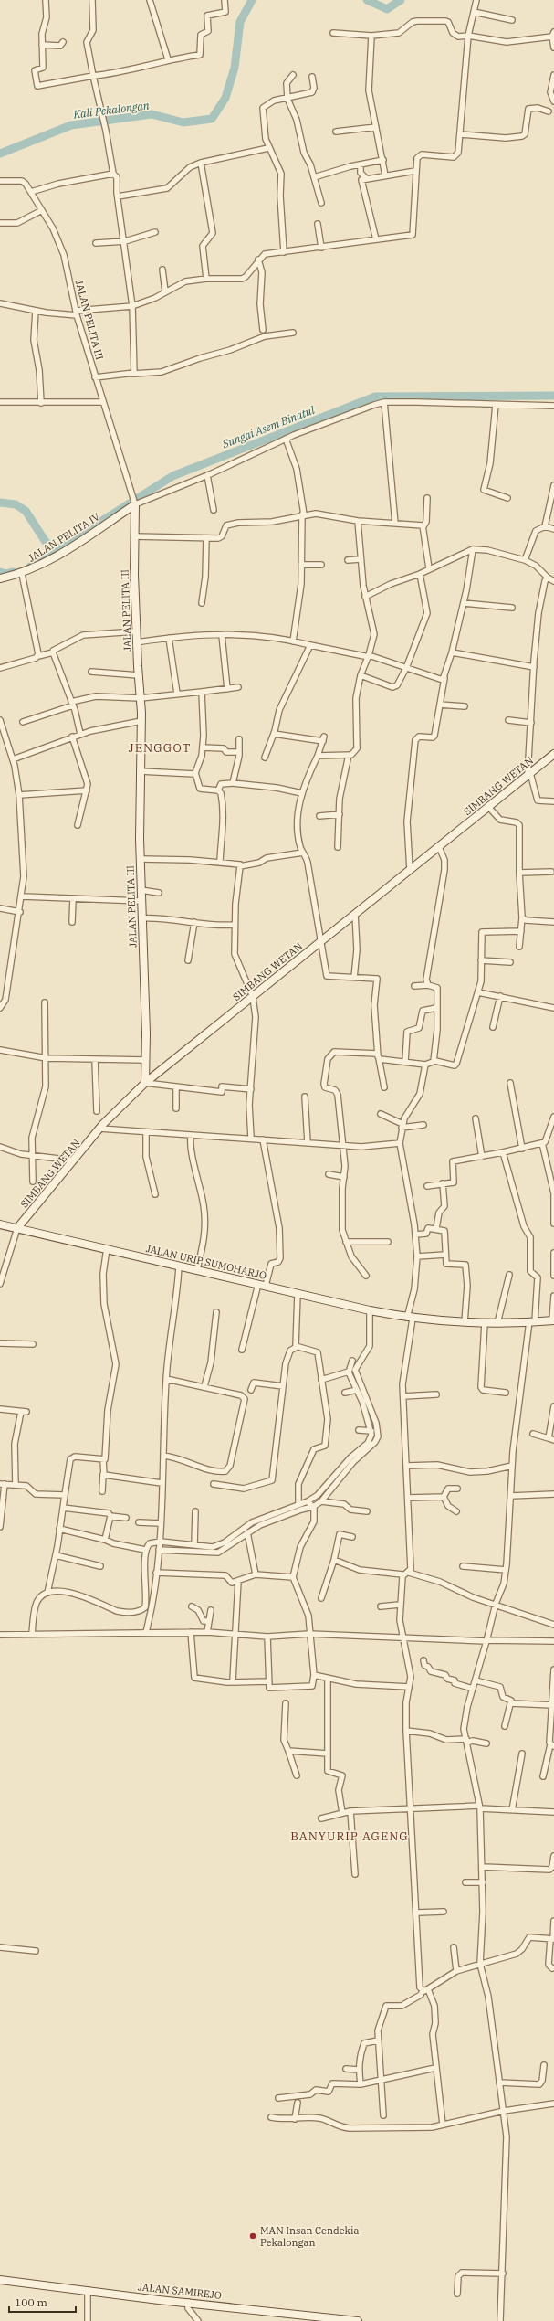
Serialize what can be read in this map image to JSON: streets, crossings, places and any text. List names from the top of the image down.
{
  "streets": {
    "street": [
      "JALAN PELITA III",
      "JALAN PELITA IV",
      "SIMBANG WETAN",
      "JALAN URIP SUMOHARJO",
      "JALAN SAMIREJO"
    ]
  },
  "crossings": [
    ["JALAN PELITA III", "JALAN PELITA IV"],
    ["JALAN PELITA III", "SIMBANG WETAN"],
    ["SIMBANG WETAN", "JALAN URIP SUMOHARJO"]
  ],
  "districts": ["JENGGOT", "BANYURIP AGENG"],
  "water": ["Kali Pekalongan", "Sungai Asem Binatul"],
  "places": ["MAN Insan Cendekia Pekalongan"],
  "scale_bar": "100 m"
}
